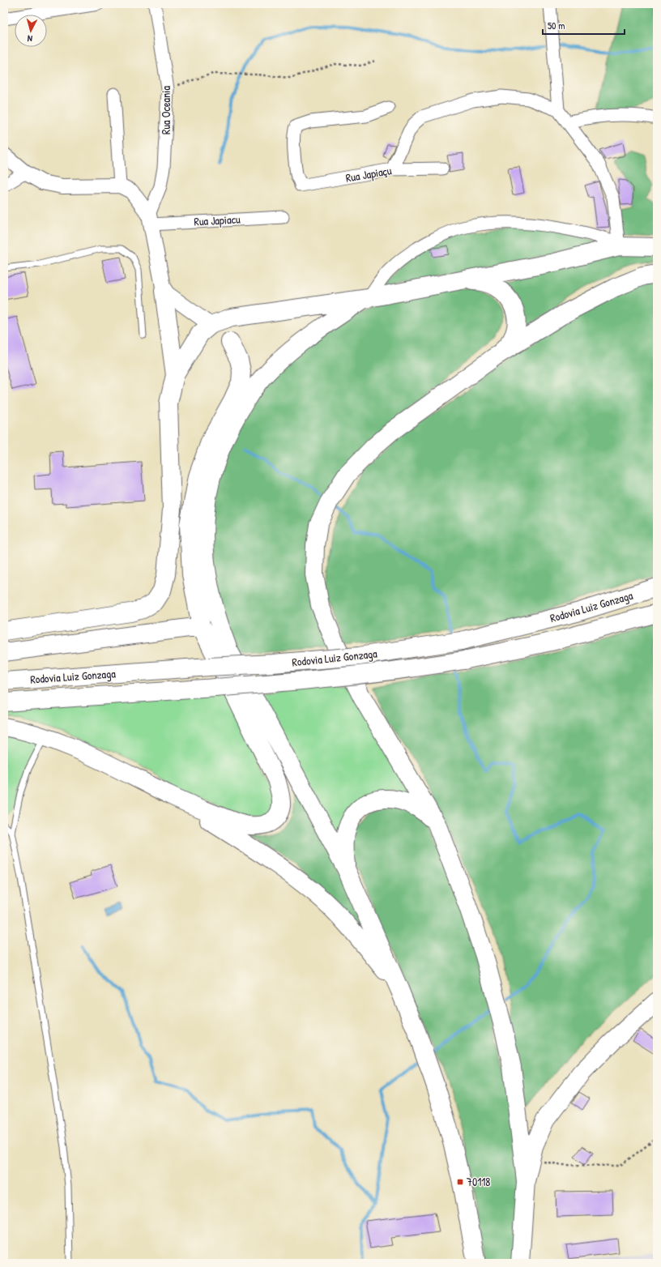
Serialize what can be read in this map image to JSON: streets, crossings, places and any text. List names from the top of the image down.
{
  "streets": {
    "highway": ["Rodovia Luiz Gonzaga"],
    "street": ["Rua Oceania", "Rua Japiaçu", "Rua Japiacu"]
  },
  "crossings": [
    ["Rua Oceania", "Rua Japiacu"]
  ],
  "places": {
    "transit": ["70118"]
  },
  "scale_bar": "50 m",
  "north": "bottom"
}
